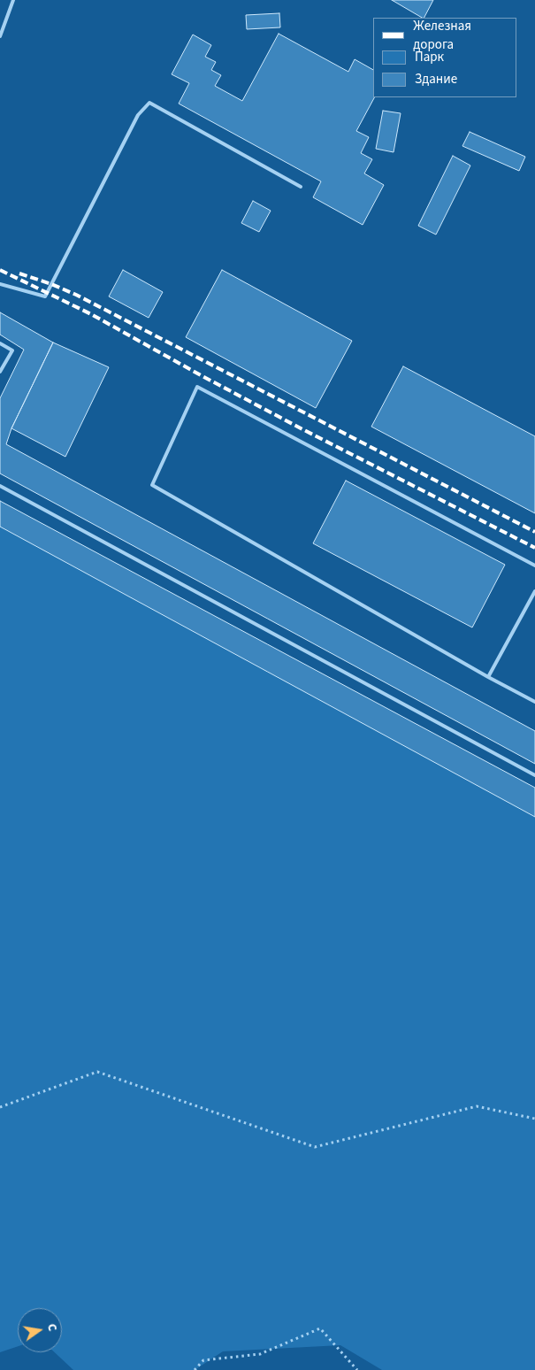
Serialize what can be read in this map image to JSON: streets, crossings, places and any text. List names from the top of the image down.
{
  "legend": ["Железная дорога", "Парк", "Здание"],
  "north": "right"
}
